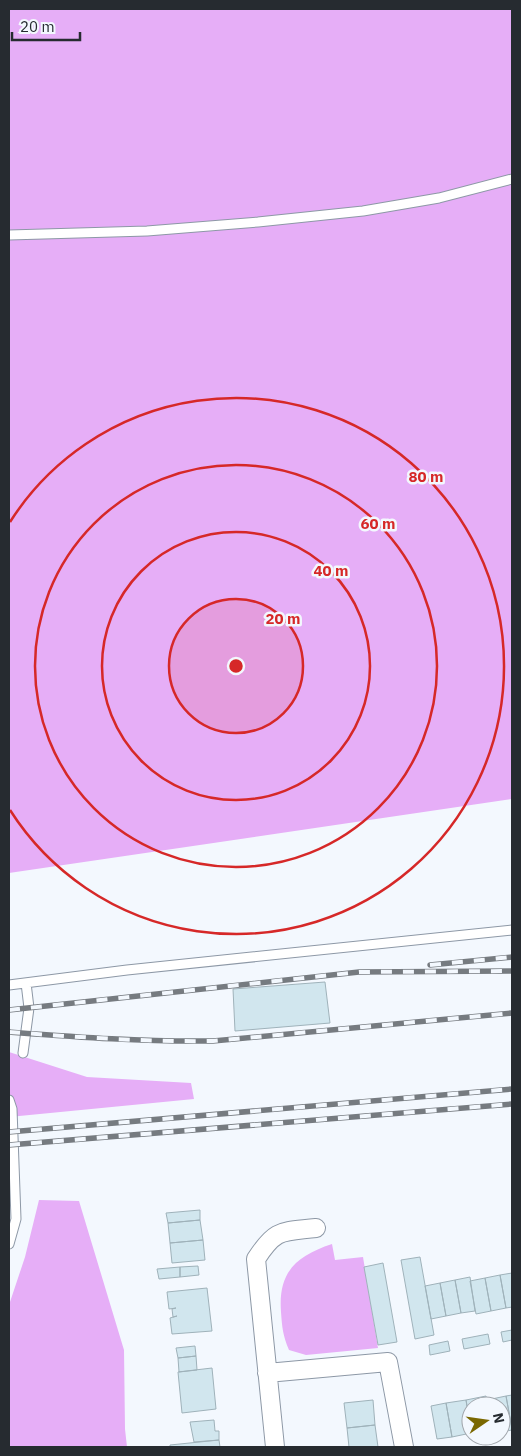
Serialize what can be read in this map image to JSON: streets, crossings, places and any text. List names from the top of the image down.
{
  "scale_bar": "20 m",
  "north": "right",
  "rings": [
    "80 m",
    "60 m",
    "40 m",
    "20 m"
  ]
}
